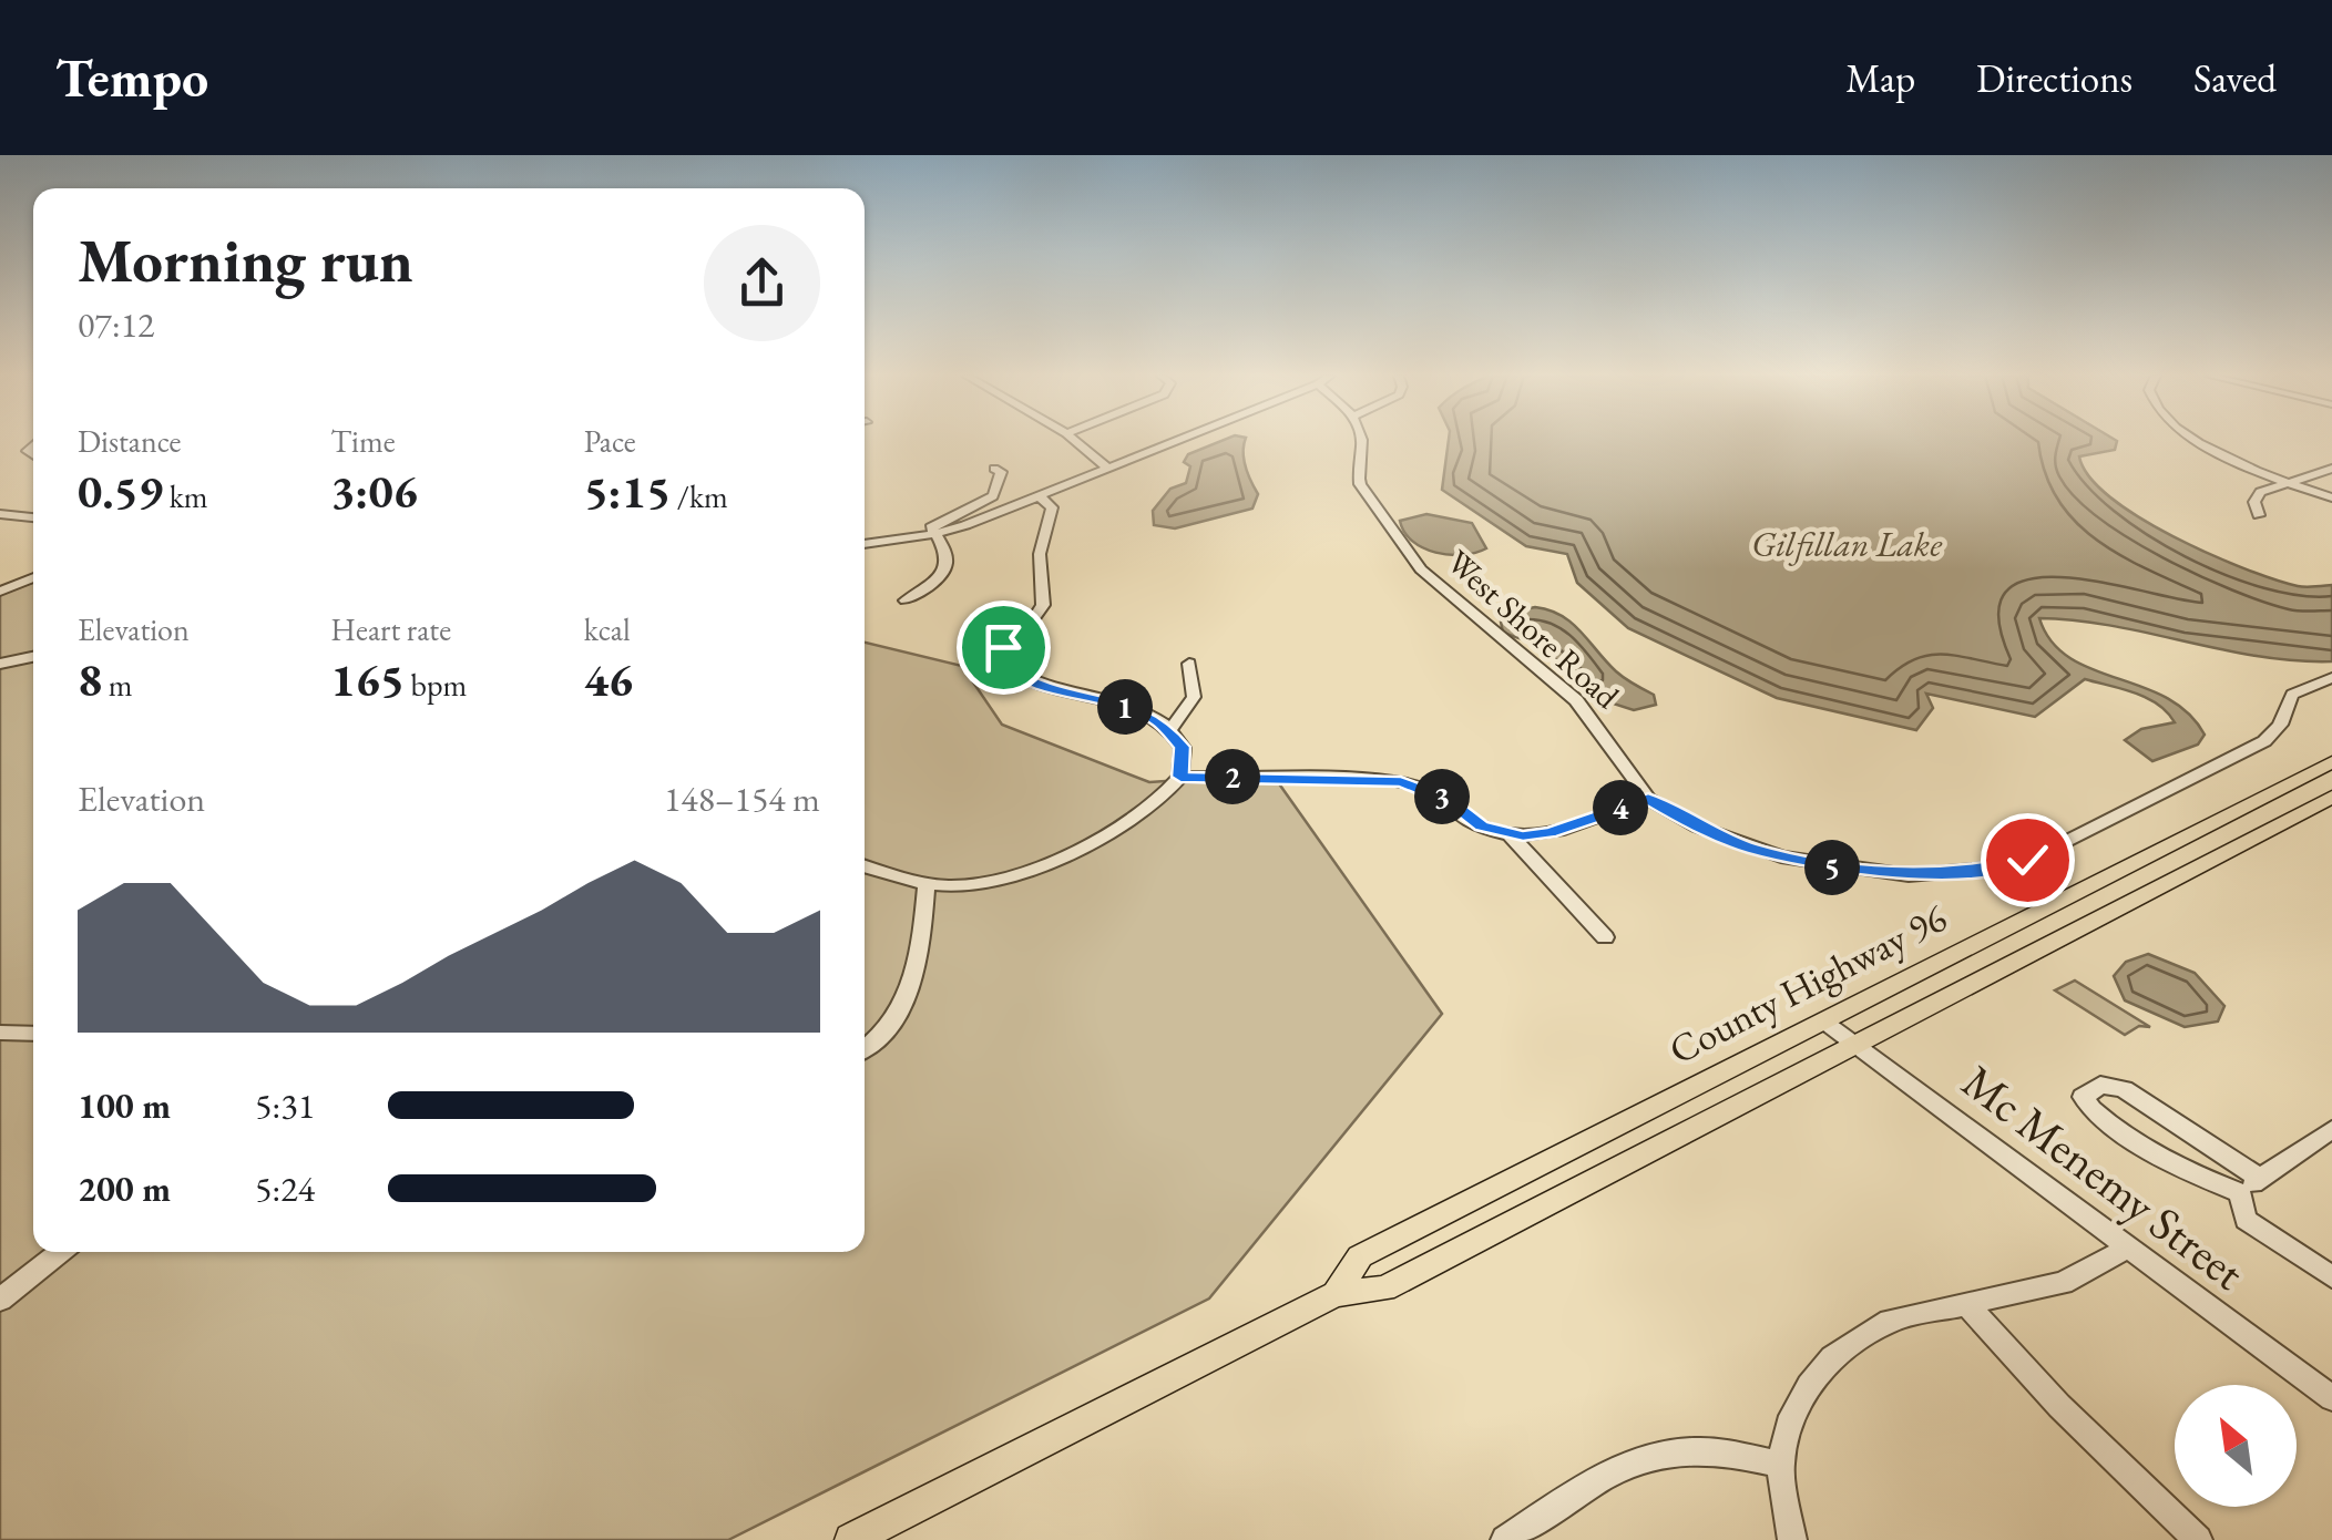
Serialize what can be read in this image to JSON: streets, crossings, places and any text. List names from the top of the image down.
{
  "streets": {
    "main road": ["County Highway 96"],
    "street": ["West Shore Road", "Mc Menemy Street"]
  },
  "crossings": [
    ["County Highway 96", "Mc Menemy Street"]
  ],
  "water": ["Gilfillan Lake"],
  "north": "top left",
  "page": {
    "header": "Tempo",
    "nav": ["Map", "Directions", "Saved"],
    "heading": ["Morning run", "07:12"],
    "stats": [
      ["Distance", "0.59 km"],
      ["Time", "3:06"],
      ["Pace", "5:15 /km"],
      ["Elevation", "8 m"],
      ["Heart rate", "165 bpm"],
      ["kcal", "46"]
    ],
    "pins": [
      "1",
      "2",
      "3",
      "4",
      "5"
    ],
    "chart": ["Elevation", "148–154 m"],
    "list": [
      {
        "name": "100 m",
        "note": "5:31"
      },
      {
        "name": "200 m",
        "note": "5:24"
      }
    ]
  }
}
